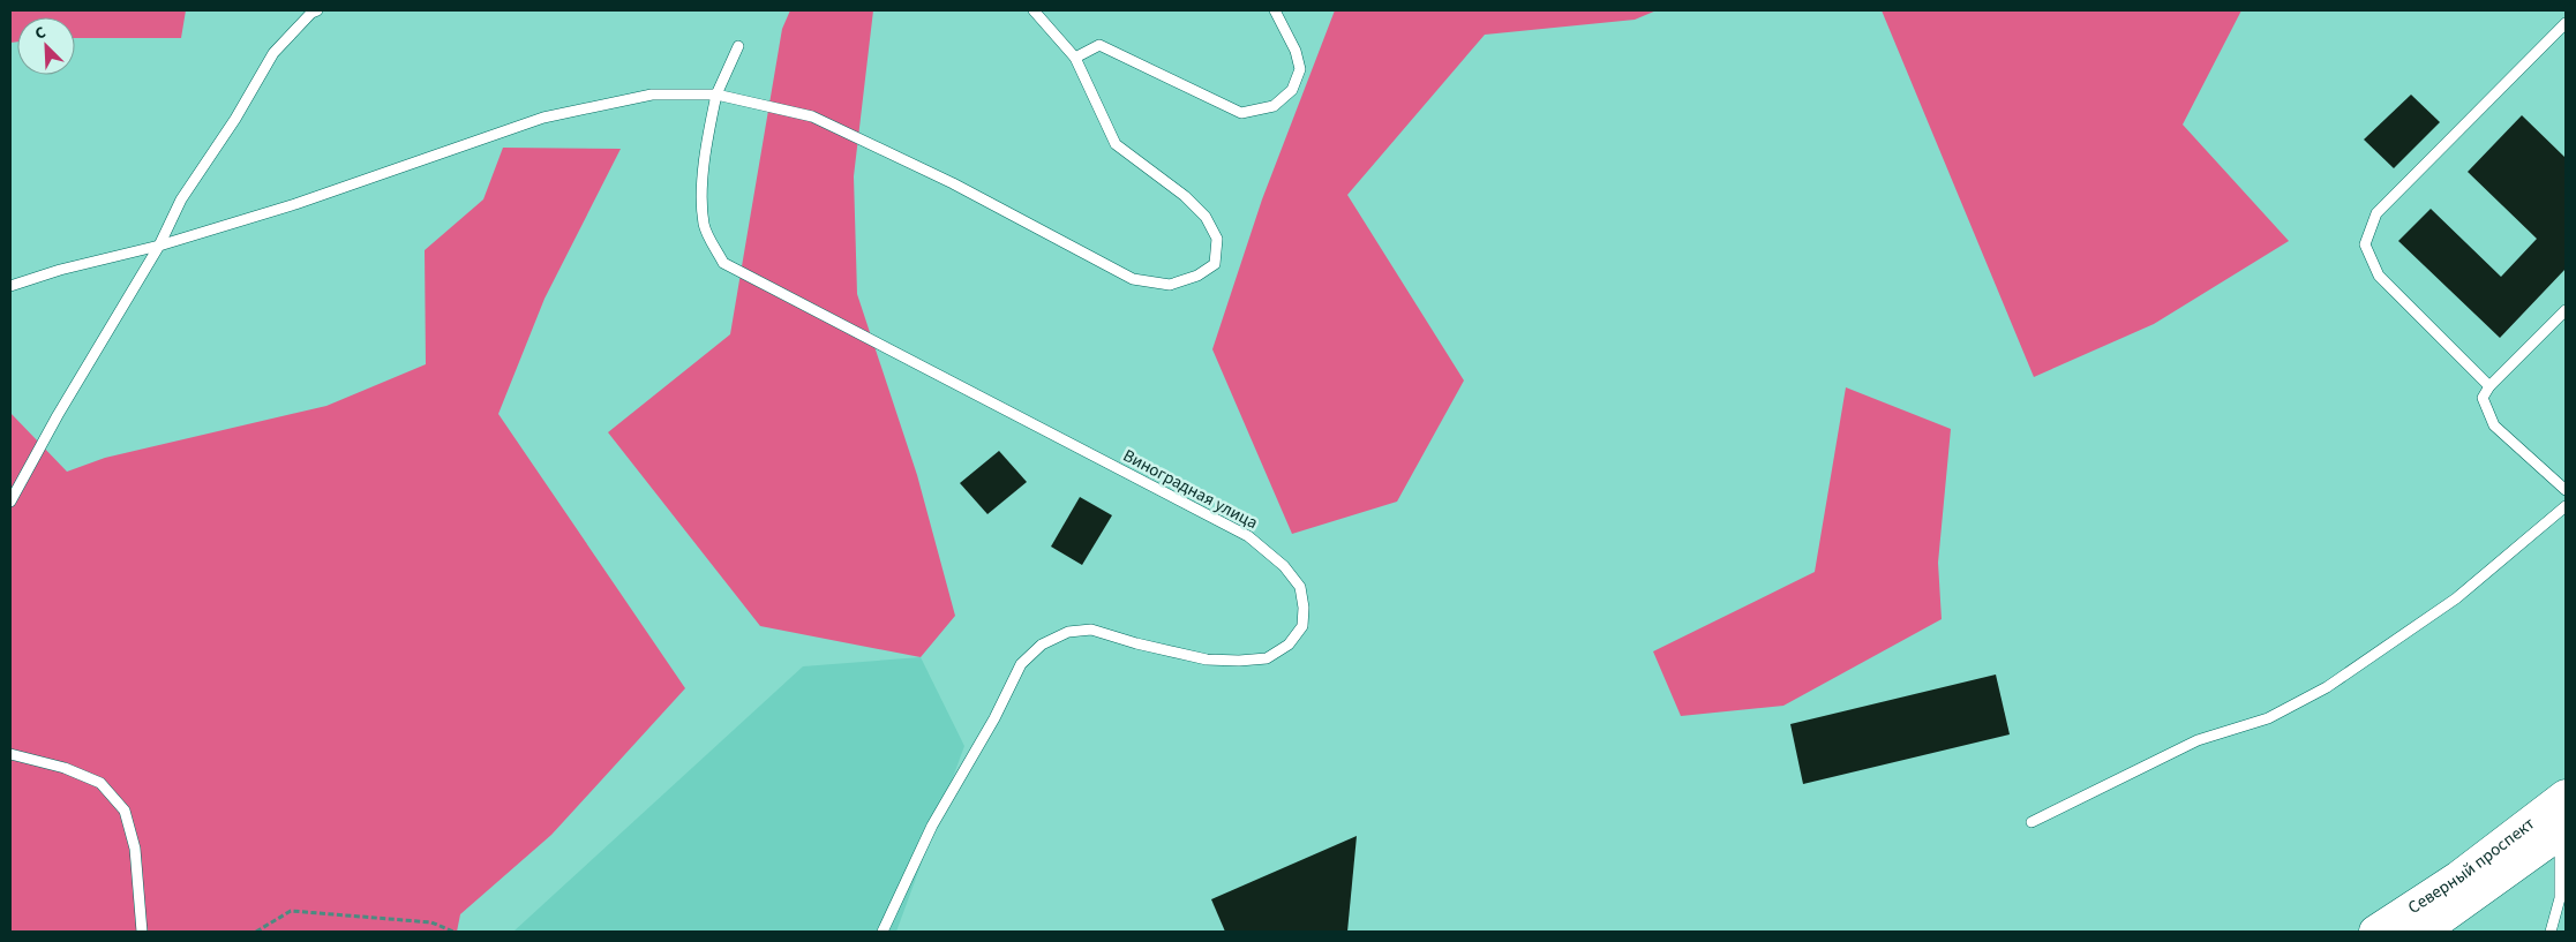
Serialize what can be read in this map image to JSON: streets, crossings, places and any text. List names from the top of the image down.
{
  "streets": {
    "main road": ["Северный проспект"],
    "lane": ["Виноградная улица"]
  },
  "north": "top left"
}
